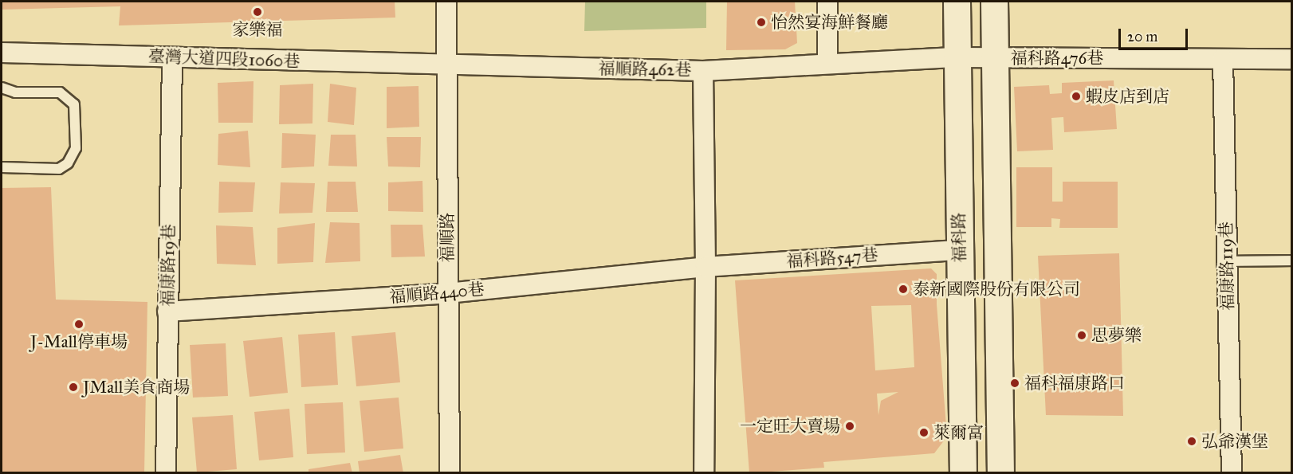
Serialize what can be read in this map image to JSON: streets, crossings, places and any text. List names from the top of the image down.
{
  "streets": {
    "street": [
      "福科路476巷",
      "臺灣大道四段1060巷",
      "福順路462巷",
      "福順路",
      "福科路",
      "福科路547巷",
      "福康路19巷",
      "福康路119巷",
      "福順路440巷"
    ]
  },
  "crossings": [
    ["福科路476巷", "福順路462巷"],
    ["福科路476巷", "福科路"],
    ["福科路476巷", "福康路119巷"],
    ["臺灣大道四段1060巷", "福順路462巷"],
    ["臺灣大道四段1060巷", "福順路"],
    ["臺灣大道四段1060巷", "福康路19巷"],
    ["福順路462巷", "福順路"],
    ["福順路462巷", "福科路547巷"],
    ["福順路462巷", "福順路440巷"],
    ["福順路", "福順路440巷"],
    ["福科路", "福科路547巷"],
    ["福科路547巷", "福順路440巷"],
    ["福康路19巷", "福順路440巷"]
  ],
  "places": [
    "家樂福",
    "怡然宴海鮮餐廳",
    "蝦皮店到店",
    "泰新國際股份有限公司",
    "J-Mall停車場",
    "思夢樂",
    "福科福康路口",
    "JMall美食商場",
    "一定旺大賣場",
    "萊爾富",
    "弘爺漢堡"
  ],
  "scale_bar": "20 m"
}
